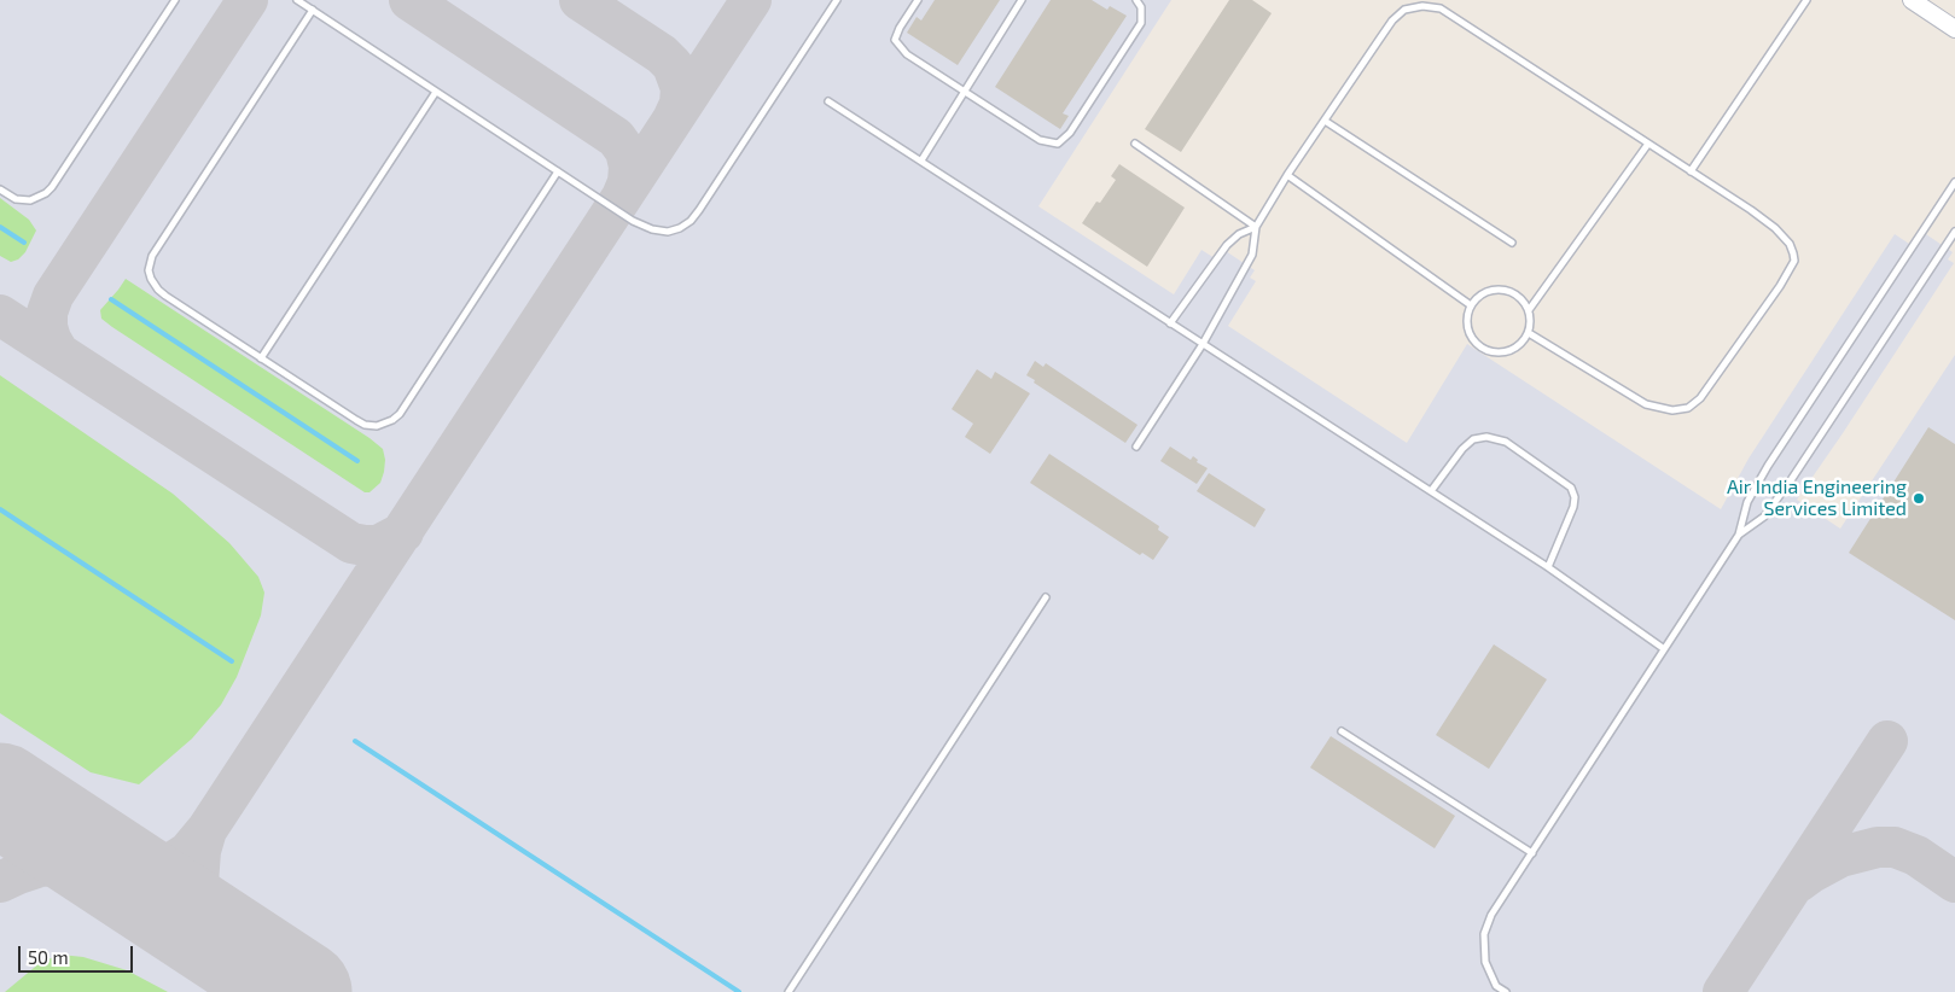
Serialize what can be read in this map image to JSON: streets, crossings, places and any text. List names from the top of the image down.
{
  "places": ["Air India Engineering Services Limited"],
  "scale_bar": "50 m"
}
